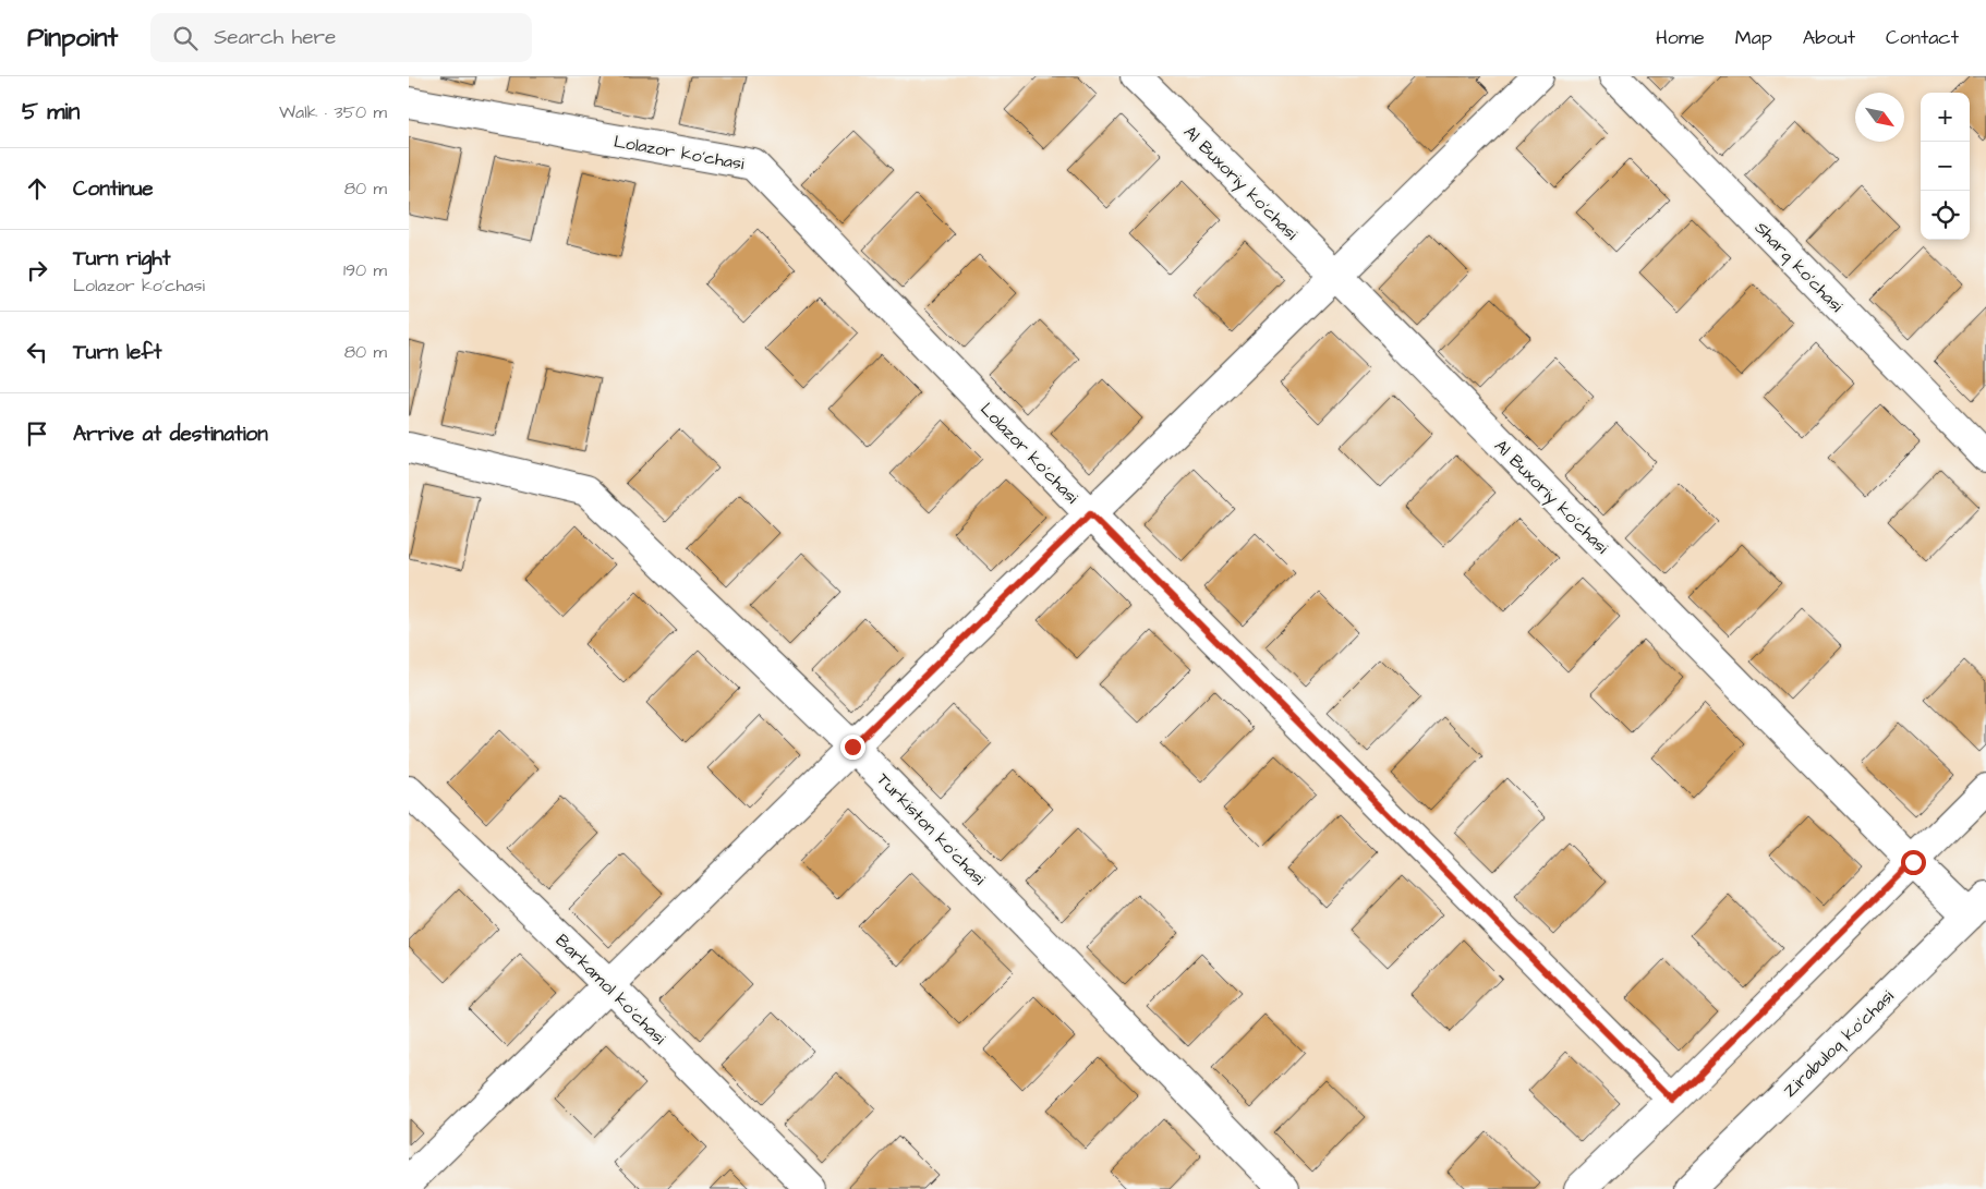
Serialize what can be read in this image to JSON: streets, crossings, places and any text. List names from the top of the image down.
{
  "streets": {
    "street": [
      "Lolazor ko'chasi",
      "Al Buxoriy ko'chasi",
      "Sharq ko'chasi",
      "Turkiston ko'chasi",
      "Barkamol ko'chasi",
      "Zirabuloq ko'chasi"
    ]
  },
  "crossings": [
    ["Al Buxoriy ko'chasi", "Zirabuloq ko'chasi"]
  ],
  "north": "bottom right",
  "page": {
    "header": "Pinpoint",
    "search": "Search here",
    "nav": [
      "Home",
      "Map",
      "About",
      "Contact"
    ],
    "heading": ["5 min", "Walk · 350 m"],
    "map_buttons": ["+", "−"],
    "list": [
      ["Continue", "80 m"],
      ["Turn right", "Lolazor ko'chasi", "190 m"],
      ["Turn left", "80 m"],
      "Arrive at destination"
    ]
  }
}
